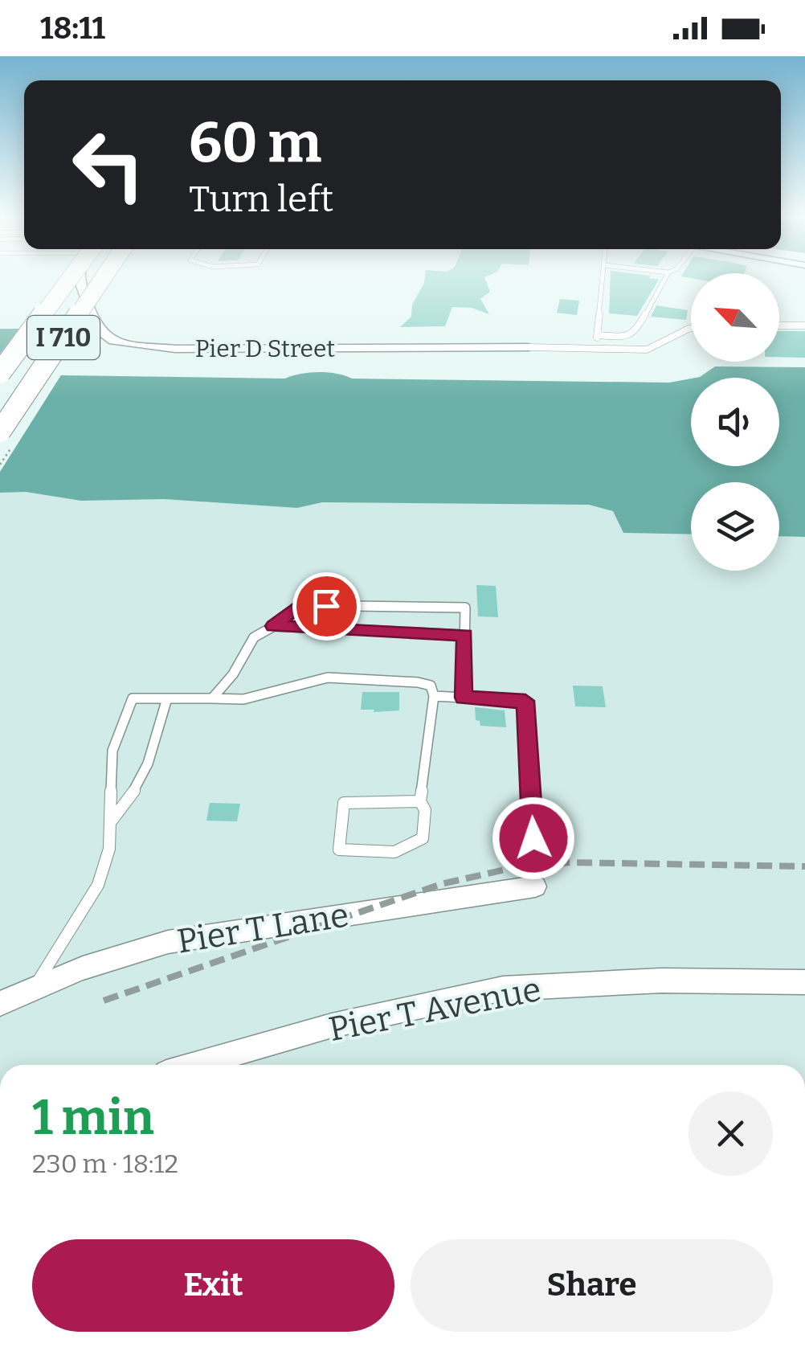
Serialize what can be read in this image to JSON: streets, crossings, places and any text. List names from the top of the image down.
{
  "streets": {
    "highway": ["I 710"],
    "street": ["Pier D Street", "Pier T Lane", "Pier T Avenue"]
  },
  "north": "top left",
  "page": {
    "status": "18:11",
    "turn": ["60 m", "Turn left"],
    "heading": ["1 min", "230 m · 18:12"],
    "buttons": ["Exit", "Share"]
  }
}
